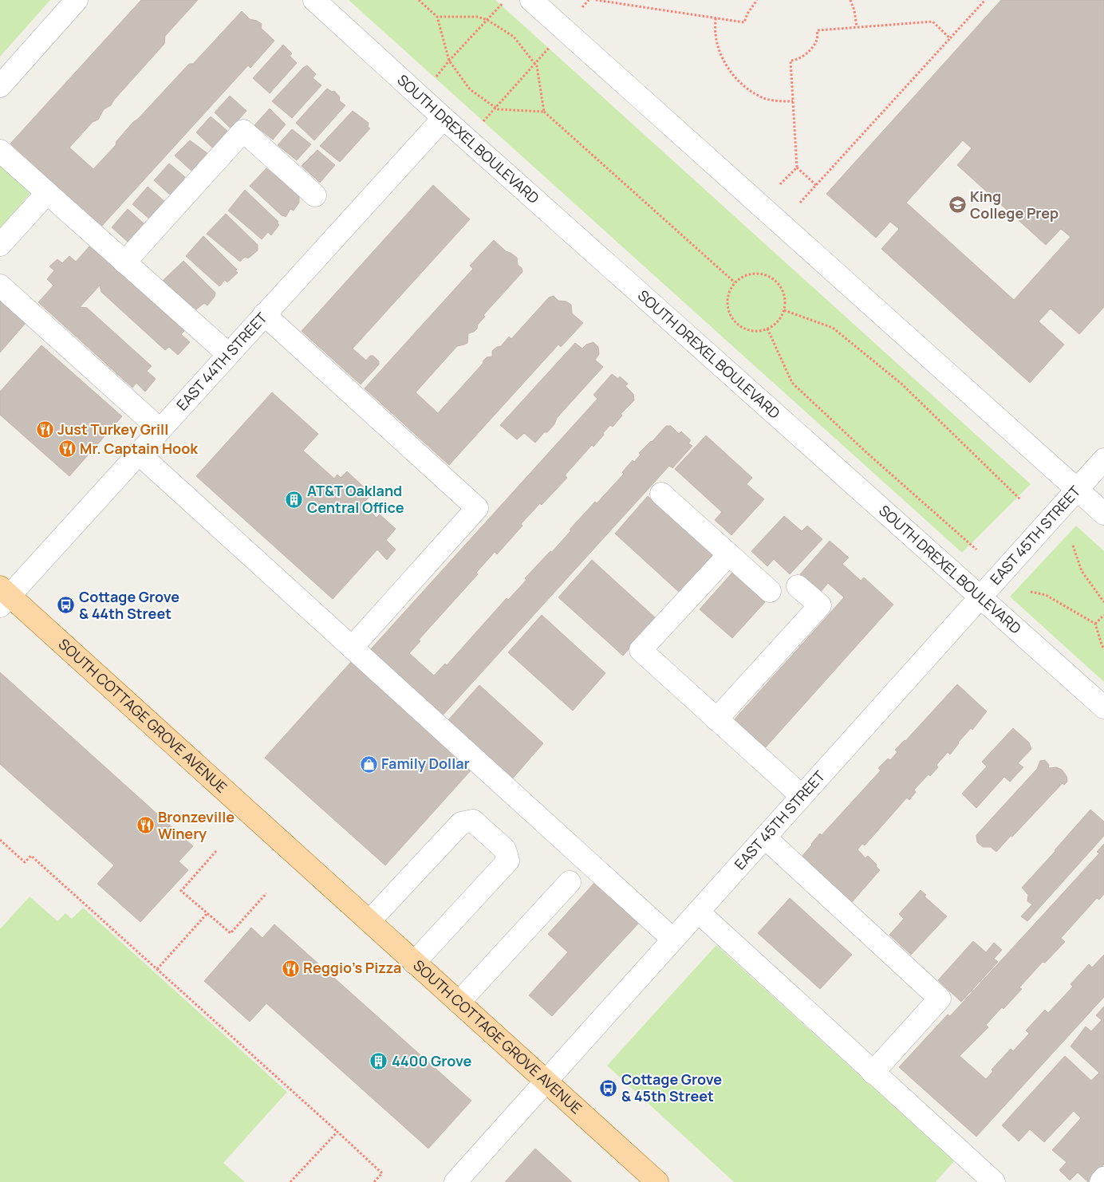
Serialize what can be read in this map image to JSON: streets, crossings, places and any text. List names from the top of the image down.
{
  "streets": {
    "main road": ["SOUTH COTTAGE GROVE AVENUE"],
    "street": ["SOUTH DREXEL BOULEVARD", "EAST 44TH STREET", "EAST 45TH STREET"]
  },
  "crossings": [
    ["SOUTH DREXEL BOULEVARD", "EAST 44TH STREET"],
    ["SOUTH DREXEL BOULEVARD", "EAST 45TH STREET"],
    ["EAST 44TH STREET", "SOUTH COTTAGE GROVE AVENUE"],
    ["EAST 45TH STREET", "SOUTH COTTAGE GROVE AVENUE"]
  ],
  "places": {
    "school or university": ["King College Prep"],
    "restaurant": [
      "Just Turkey Grill",
      "Mr. Captain Hook",
      "Bronzeville Winery",
      "Reggio's Pizza"
    ],
    "building": ["AT&T Oakland Central Office", "4400 Grove"],
    "bus stop": ["Cottage Grove & 44th Street", "Cottage Grove & 45th Street"],
    "shop": ["Family Dollar"]
  }
}
